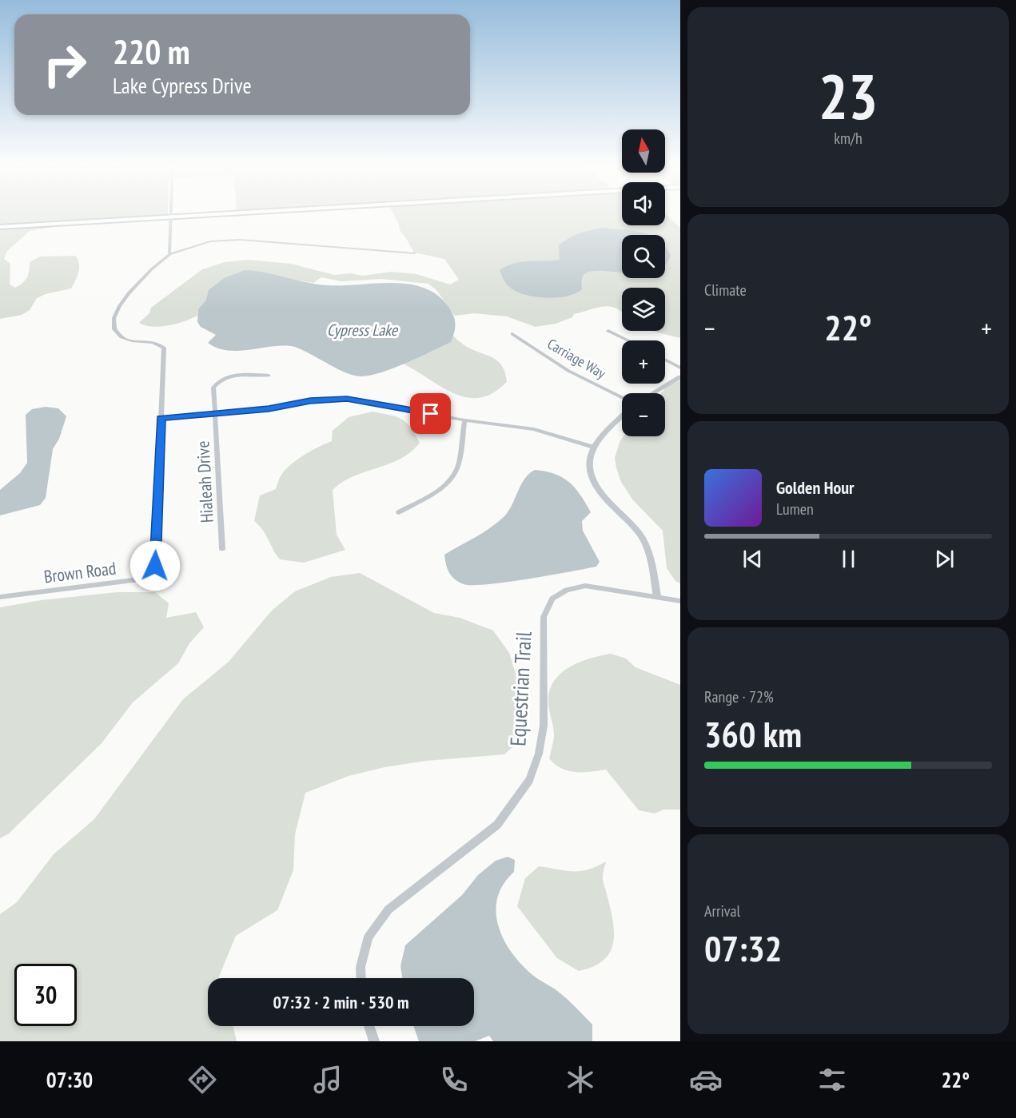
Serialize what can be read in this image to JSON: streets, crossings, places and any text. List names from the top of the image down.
{
  "streets": {
    "street": [
      "Carriage Way",
      "Hialeah Drive",
      "Brown Road",
      "Equestrian Trail"
    ]
  },
  "water": ["Cypress Lake"],
  "north": "top",
  "page": {
    "tile": [
      ["23", "km/h"],
      "Climate",
      ["Range · 72%", "360 km"],
      ["Arrival", "07:32"]
    ],
    "turn": ["220 m", "Lake Cypress Drive"],
    "map_buttons": ["+", "−"],
    "heat": ["−", "22°", "+"],
    "song": ["Golden Hour", "Lumen"],
    "limit": "30",
    "trip": "07:32 · 2 min · 530 m",
    "tabs": ["07:30", "22°"]
  }
}
